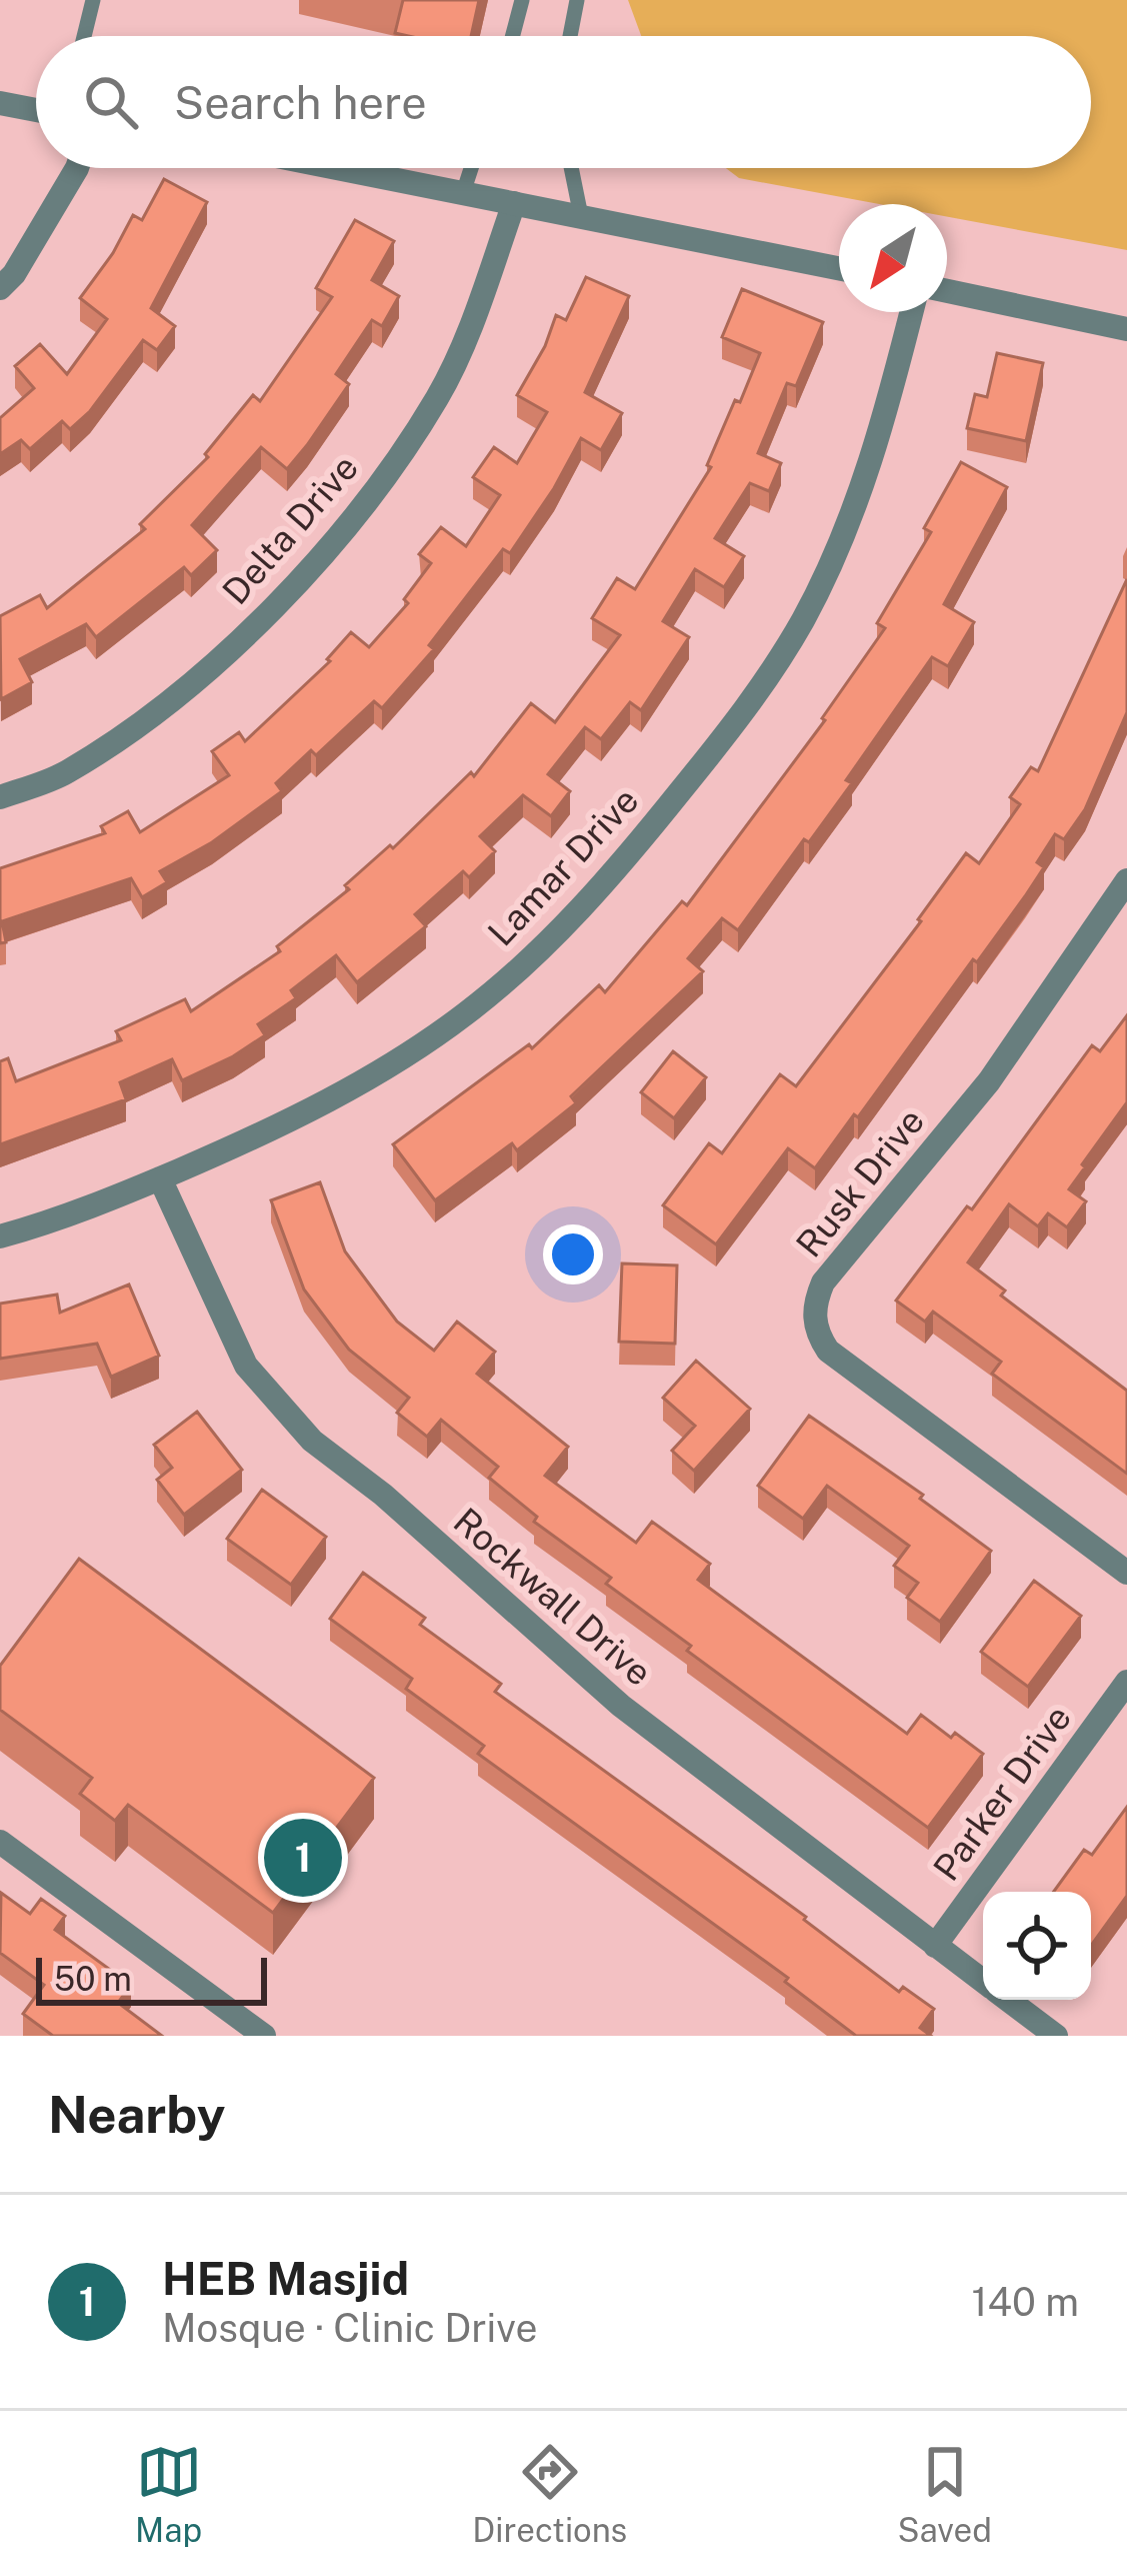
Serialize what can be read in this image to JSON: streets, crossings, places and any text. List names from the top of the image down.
{
  "streets": {
    "street": [
      "Delta Drive",
      "Lamar Drive",
      "Rusk Drive",
      "Rockwall Drive",
      "Parker Drive"
    ]
  },
  "crossings": [
    ["Lamar Drive", "Rockwall Drive"],
    ["Rockwall Drive", "Parker Drive"]
  ],
  "scale_bar": "50 m",
  "north": "bottom left",
  "page": {
    "search": "Search here",
    "pins": "1",
    "scale": "50 m",
    "heading": "Nearby",
    "list": [
      {
        "mark": "1",
        "name": "HEB Masjid",
        "note": "Mosque · Clinic Drive",
        "value": "140 m"
      }
    ],
    "nav": ["Map", "Directions", "Saved"]
  }
}
